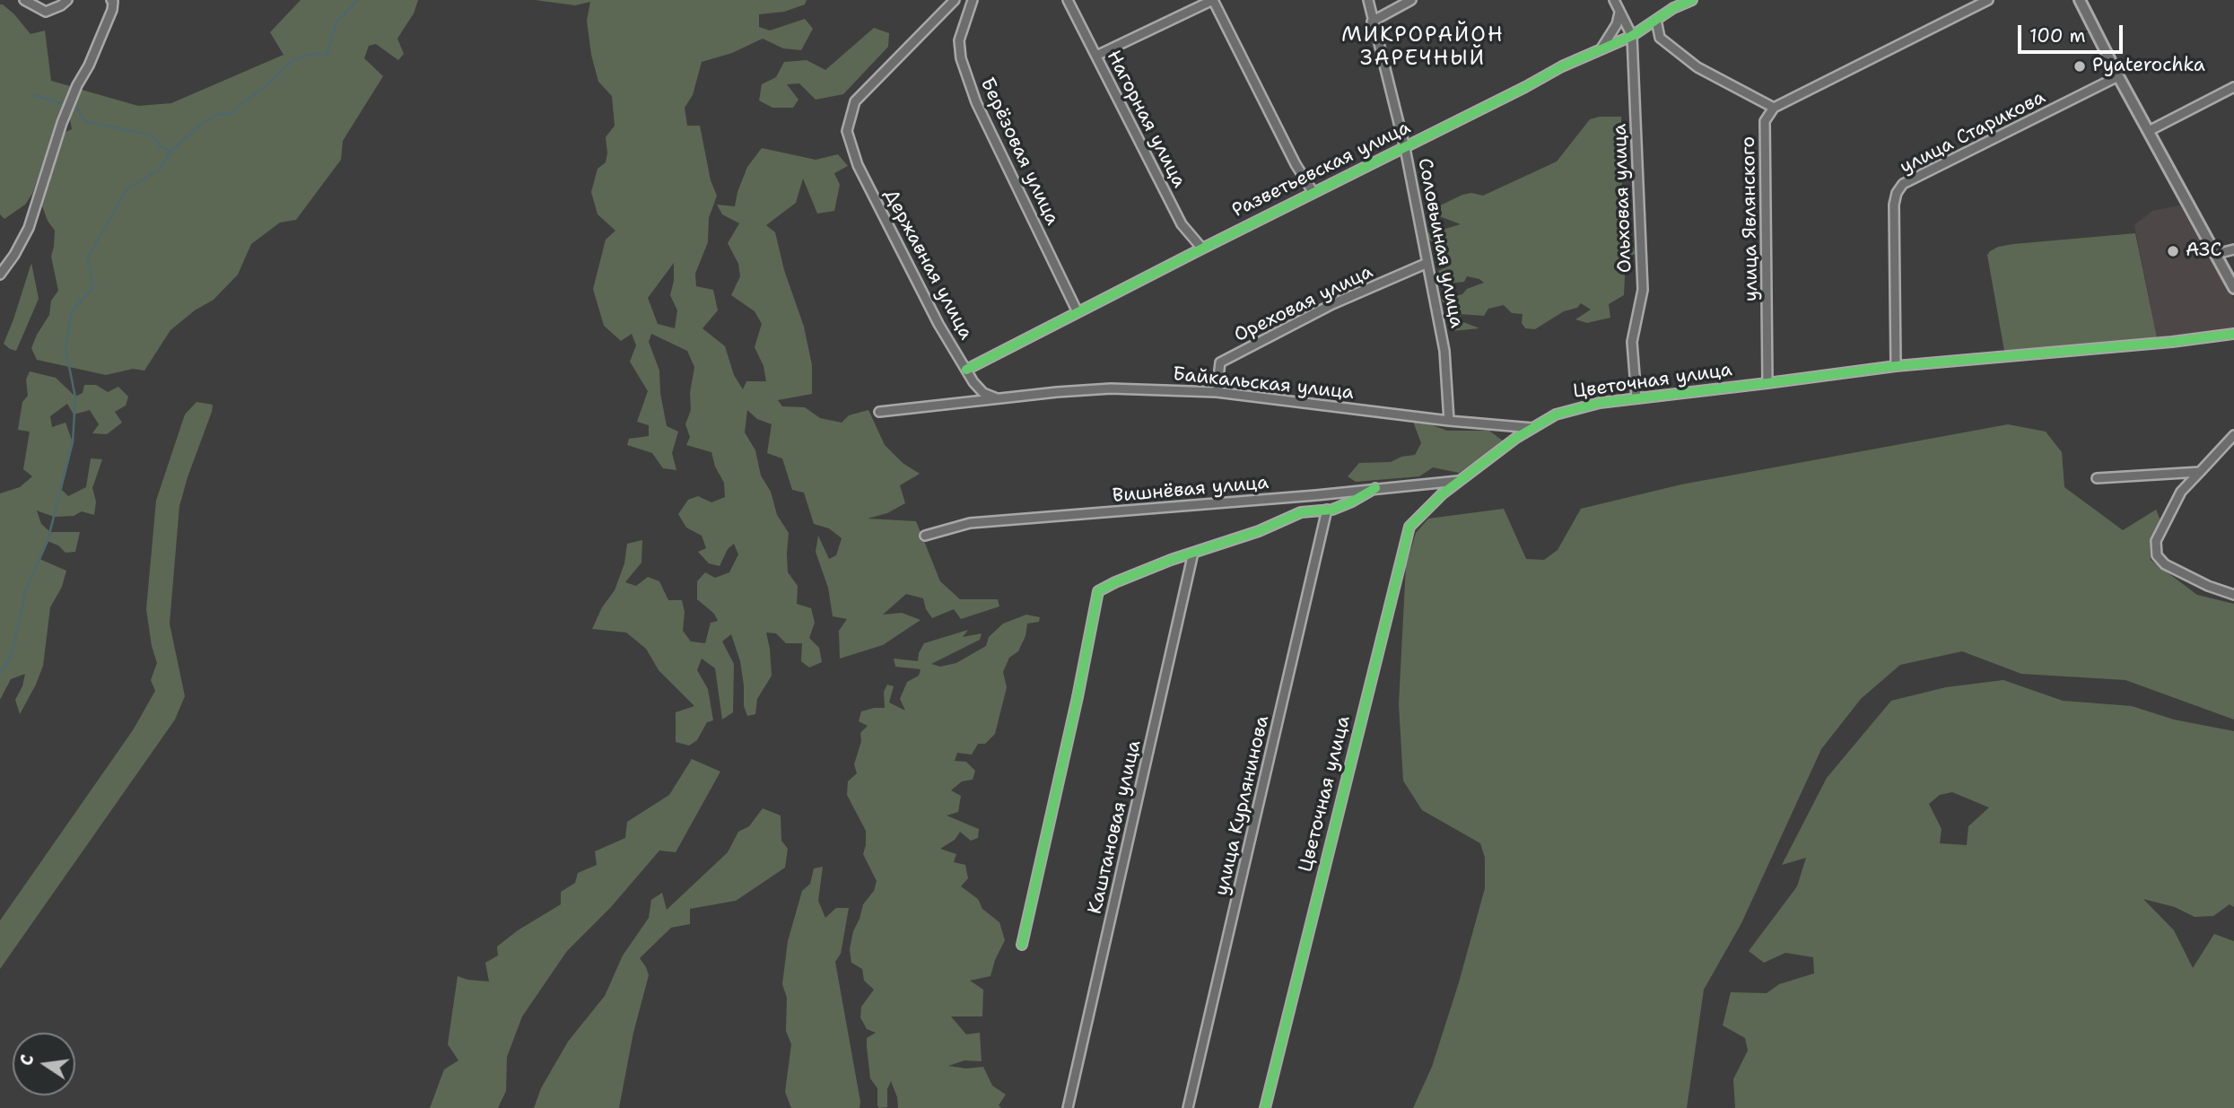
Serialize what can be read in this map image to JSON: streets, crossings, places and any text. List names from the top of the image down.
{
  "streets": {
    "street": [
      "Нагорная улица",
      "улица Старикова",
      "Берёзовая улица",
      "Разветьевская улица",
      "Ольховая улица",
      "улица Являнского",
      "Соловьиная улица",
      "Державная улица",
      "Ореховая улица",
      "Цветочная улица",
      "Байкальская улица",
      "Вишнёвая улица",
      "улица Курлянинова",
      "Каштановая улица"
    ]
  },
  "crossings": [
    ["Нагорная улица", "Разветьевская улица"],
    ["улица Старикова", "Цветочная улица"],
    ["Берёзовая улица", "Разветьевская улица"],
    ["Разветьевская улица", "Ольховая улица"],
    ["Разветьевская улица", "Соловьиная улица"],
    ["Разветьевская улица", "Державная улица"],
    ["Ольховая улица", "Цветочная улица"],
    ["улица Являнского", "Цветочная улица"],
    ["Соловьиная улица", "Ореховая улица"],
    ["Соловьиная улица", "Байкальская улица"],
    ["Державная улица", "Байкальская улица"],
    ["Ореховая улица", "Байкальская улица"],
    ["Цветочная улица", "Байкальская улица"],
    ["Цветочная улица", "Вишнёвая улица"]
  ],
  "districts": ["МИКРОРАЙОН ЗАРЕЧНЫЙ"],
  "places": ["Pyaterochka", "АЗС"],
  "scale_bar": "100 m",
  "north": "left"
}
